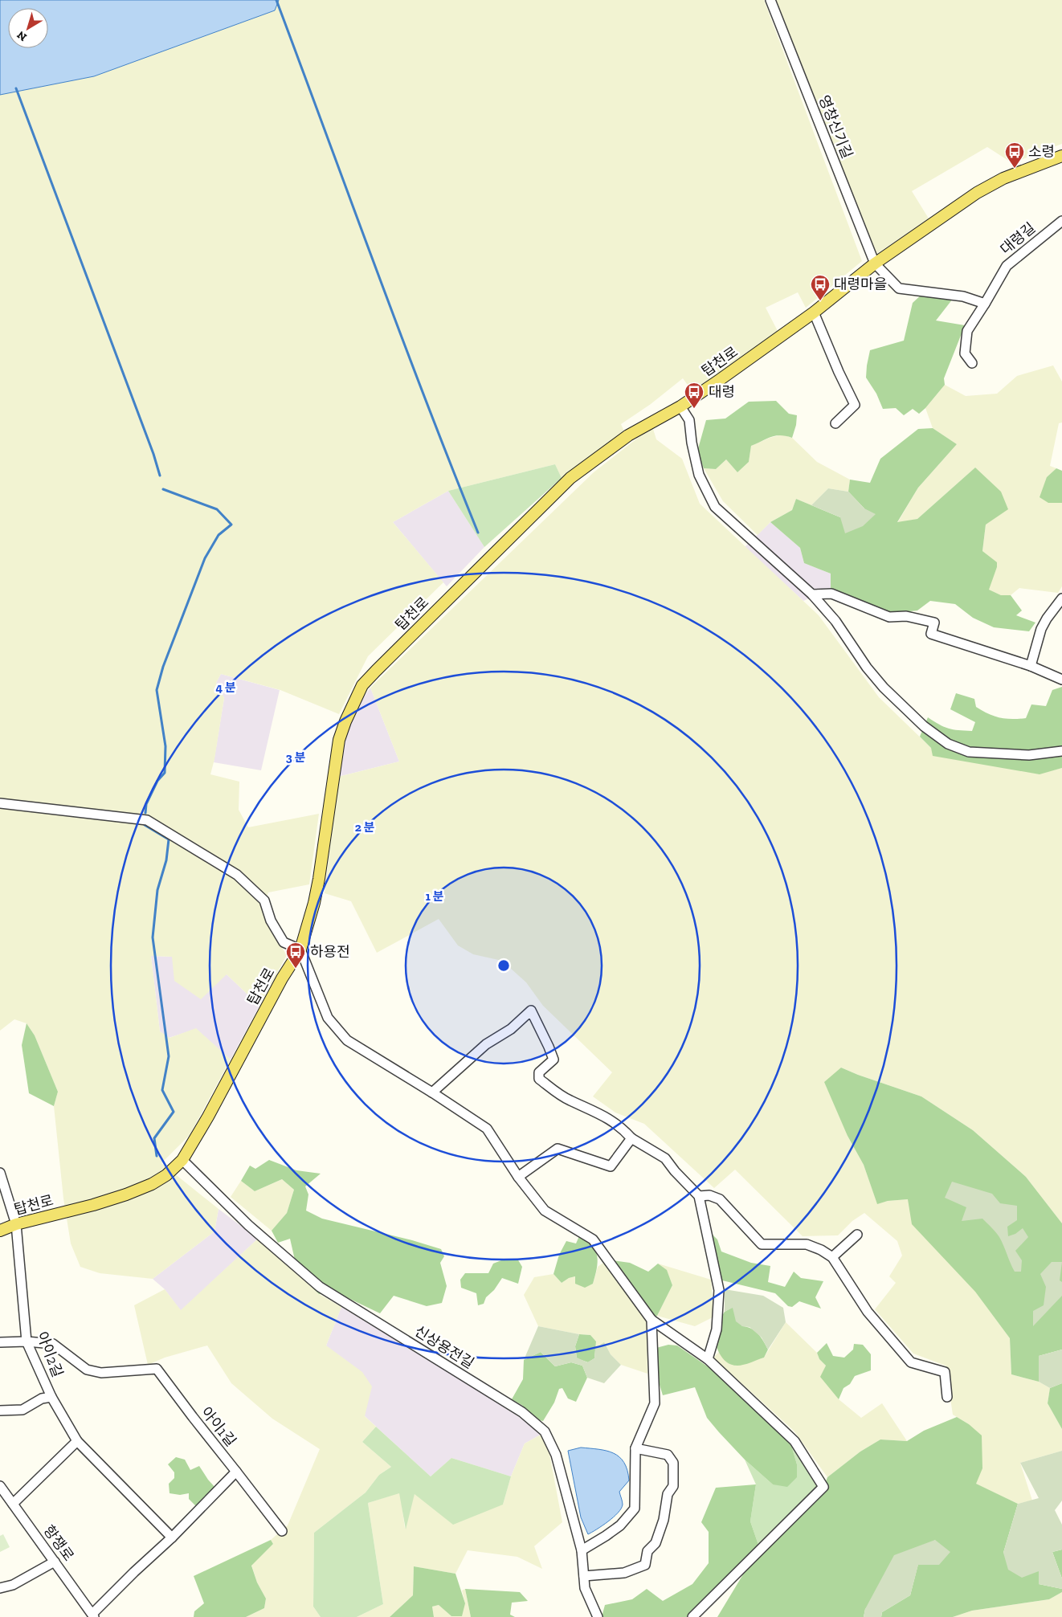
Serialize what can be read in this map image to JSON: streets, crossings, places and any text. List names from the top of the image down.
{
  "streets": {
    "main road": ["탑천로"],
    "street": [
      "영창신기길",
      "대령길",
      "신상용전길",
      "아이2길",
      "아이1길",
      "항쟁로"
    ]
  },
  "crossings": [
    ["영창신기길", "탑천로"],
    ["탑천로", "신상용전길"],
    ["탑천로", "아이2길"],
    ["아이2길", "아이1길"]
  ],
  "places": {
    "bus stop": [
      "소령",
      "대령마을",
      "대령",
      "하용전"
    ]
  },
  "north": "bottom left",
  "rings": [
    "4 분",
    "3 분",
    "2 분",
    "1 분"
  ]
}
